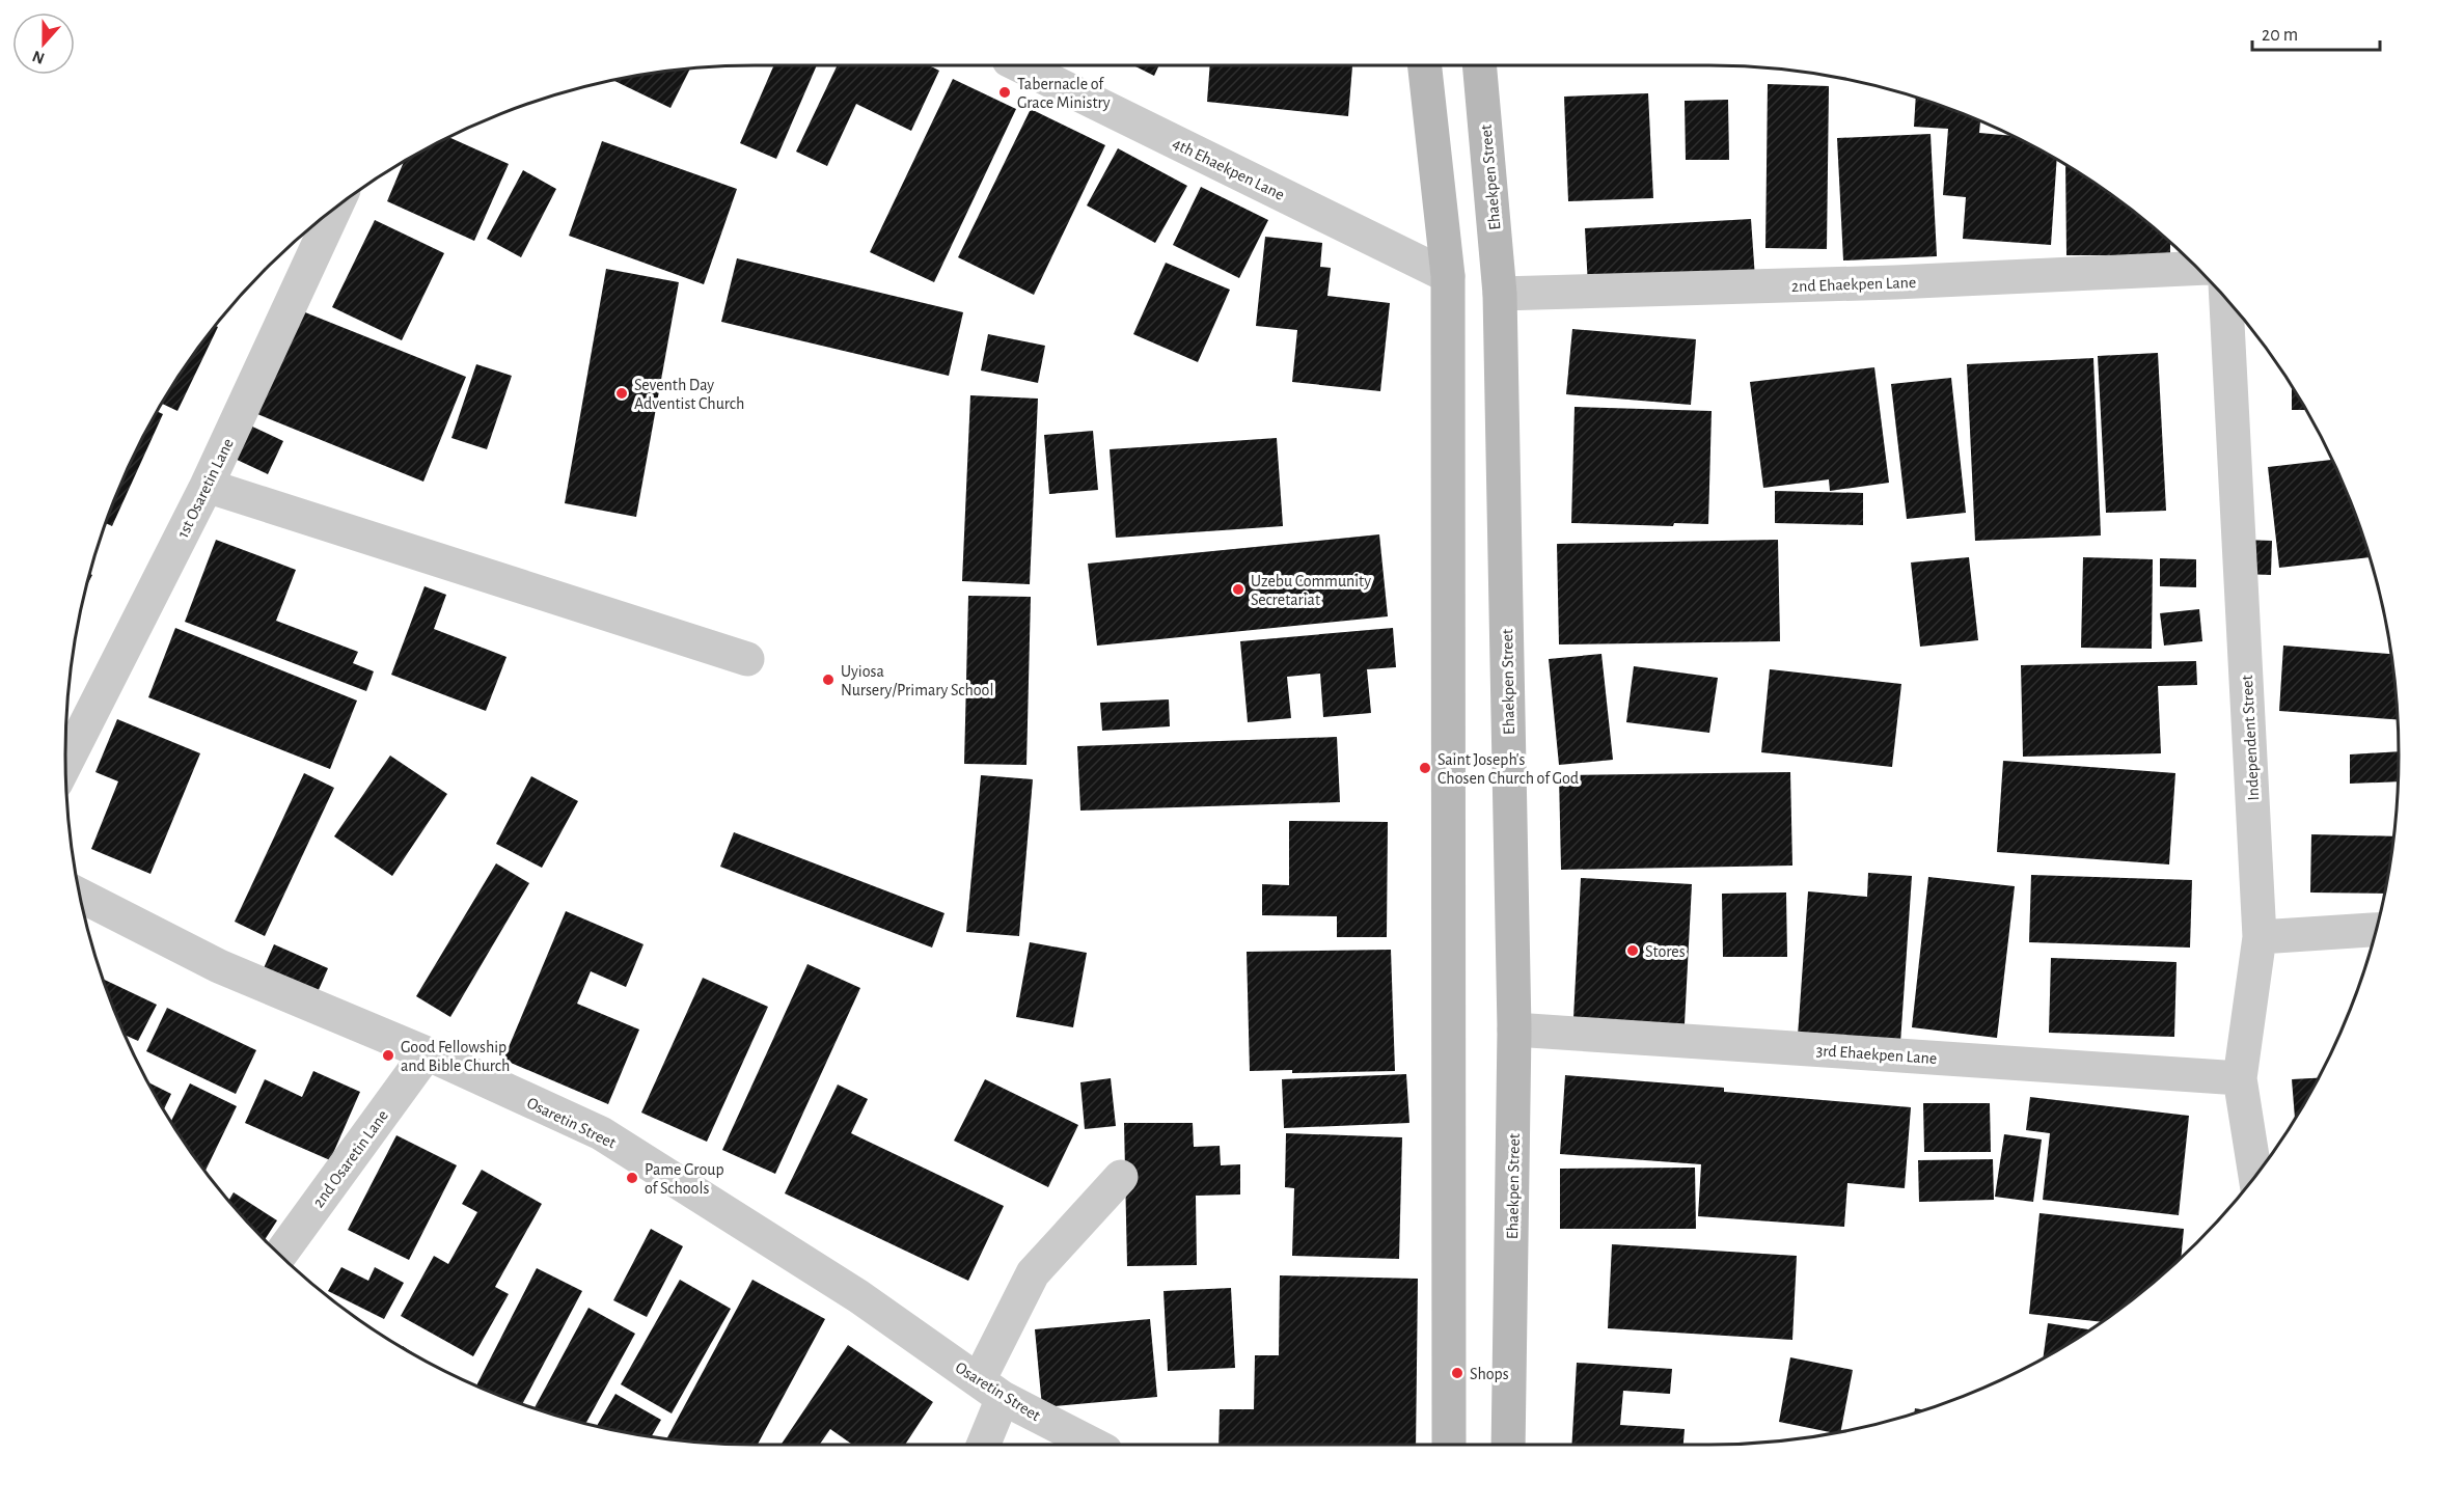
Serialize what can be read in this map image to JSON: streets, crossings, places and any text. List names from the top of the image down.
{
  "streets": {
    "street": [
      "4th Ehaekpen Lane",
      "Ehaekpen Street",
      "2nd Ehaekpen Lane",
      "1st Osaretin Lane",
      "Independent Street",
      "3rd Ehaekpen Lane",
      "Osaretin Street",
      "2nd Osaretin Lane"
    ]
  },
  "crossings": [
    ["Ehaekpen Street", "2nd Ehaekpen Lane"],
    ["Ehaekpen Street", "3rd Ehaekpen Lane"],
    ["Independent Street", "3rd Ehaekpen Lane"],
    ["Osaretin Street", "2nd Osaretin Lane"]
  ],
  "places": [
    "Tabernacle of Grace Ministry",
    "Seventh Day Adventist Church",
    "Uzebu Community Secretariat",
    "Uyiosa Nursery/Primary School",
    "Saint Joseph's Chosen Church of God",
    "Stores",
    "Good Fellowship and Bible Church",
    "Pame Group of Schools",
    "Shops"
  ],
  "scale_bar": "20 m",
  "north": "bottom"
}
